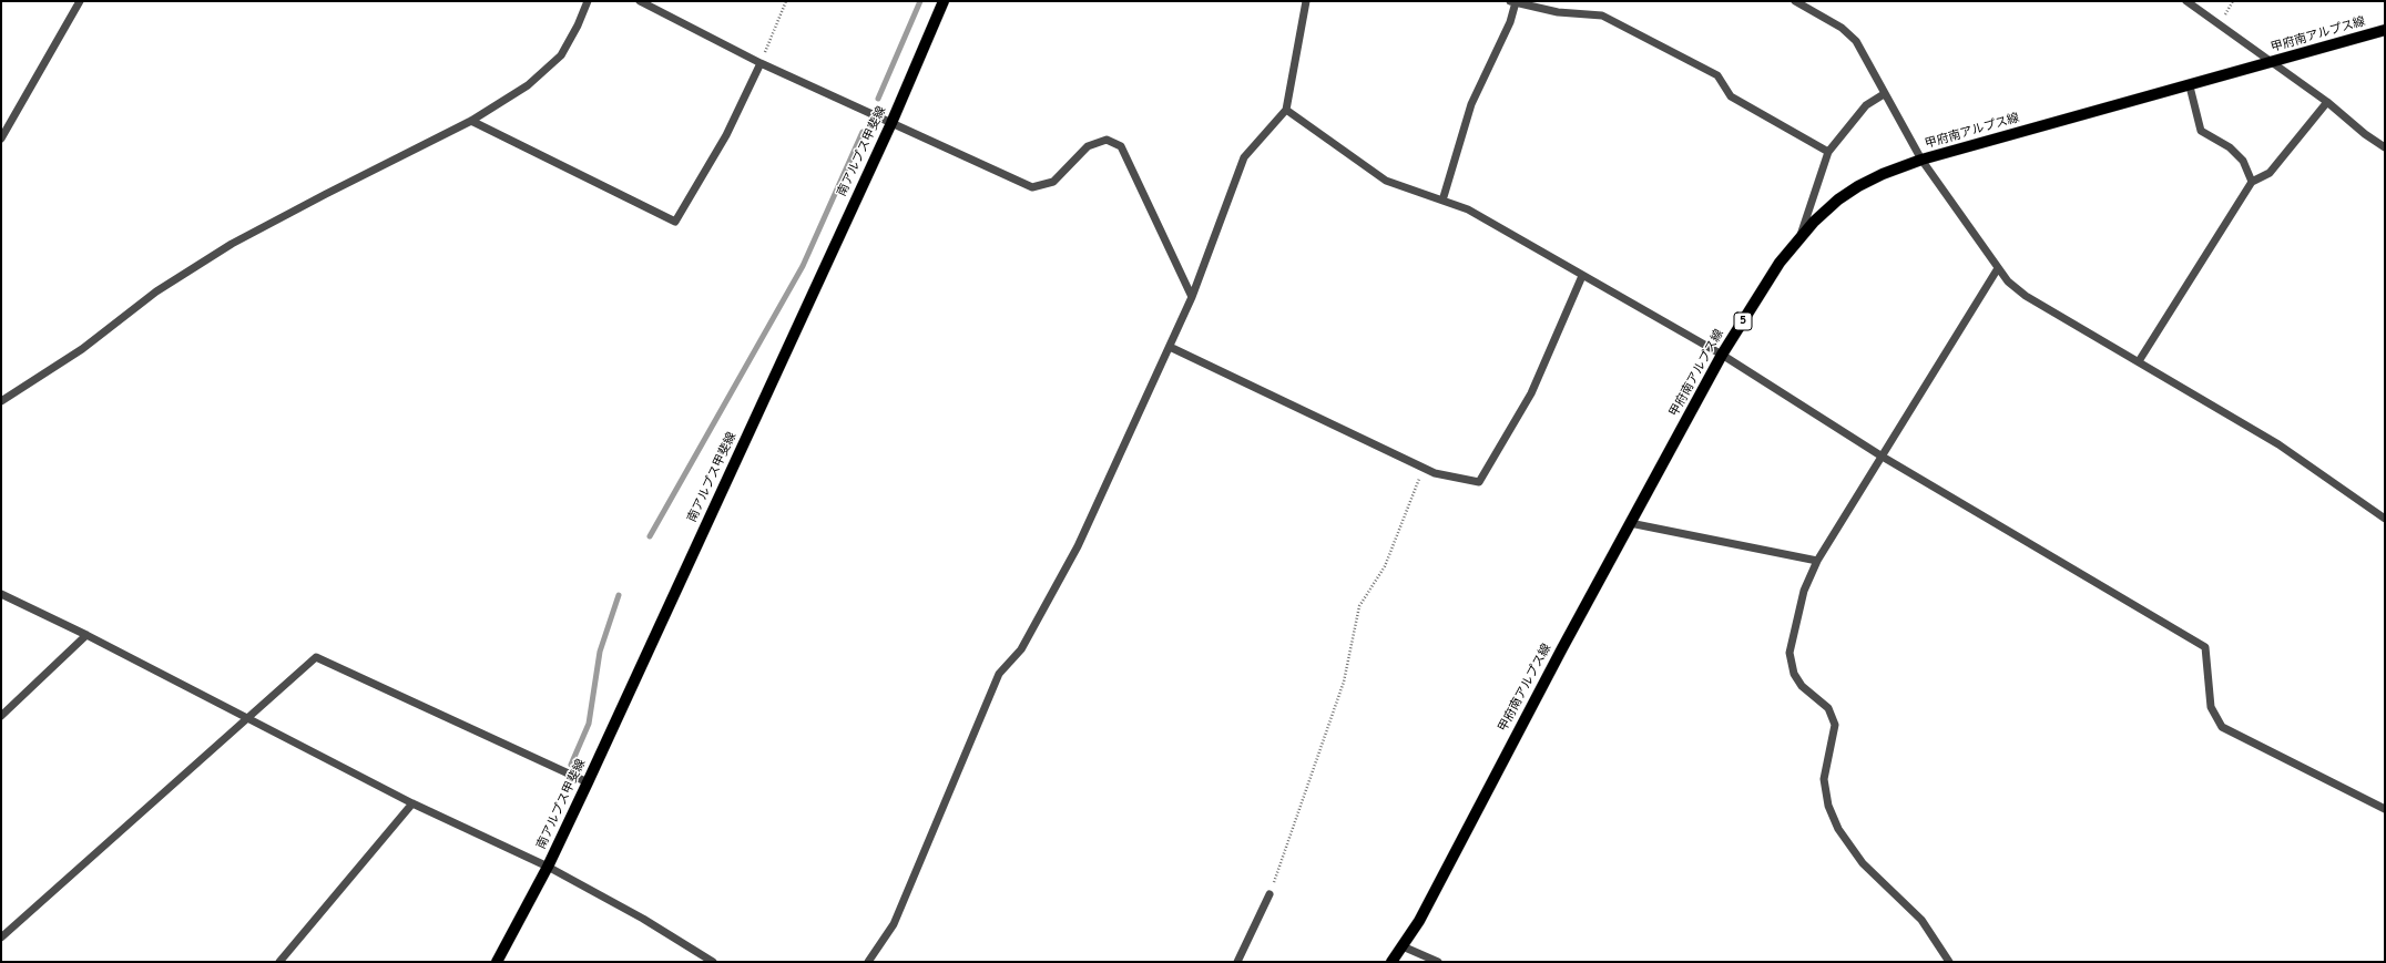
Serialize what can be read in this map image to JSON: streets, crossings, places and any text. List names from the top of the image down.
{
  "streets": {
    "main road": ["甲府南アルプス線", "南アルプス甲斐線", "5"]
  }
}
